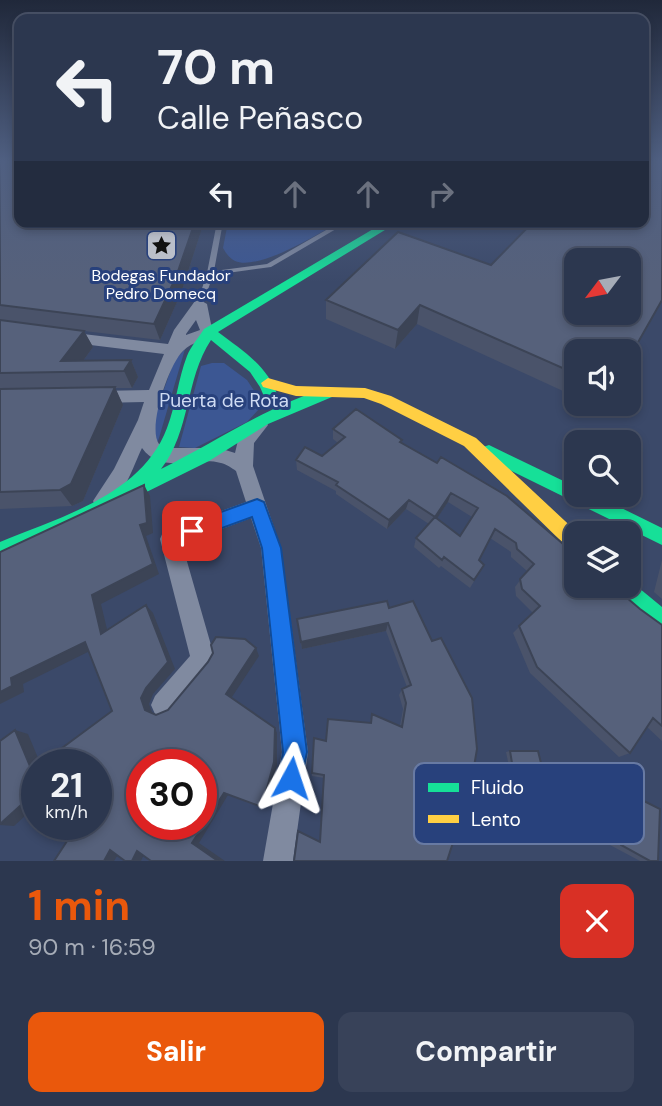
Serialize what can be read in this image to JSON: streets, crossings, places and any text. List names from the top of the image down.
{
  "parks": ["Puerta de Rota"],
  "places": {
    "place": ["Bodegas Fundador Pedro Domecq"]
  },
  "legend": ["Fluido", "Lento"],
  "north": "bottom left",
  "page": {
    "turn": ["70 m", "Calle Peñasco"],
    "speed": "21 km/h",
    "limit": "30",
    "heading": ["1 min", "90 m · 16:59"],
    "buttons": ["Salir", "Compartir"]
  }
}
